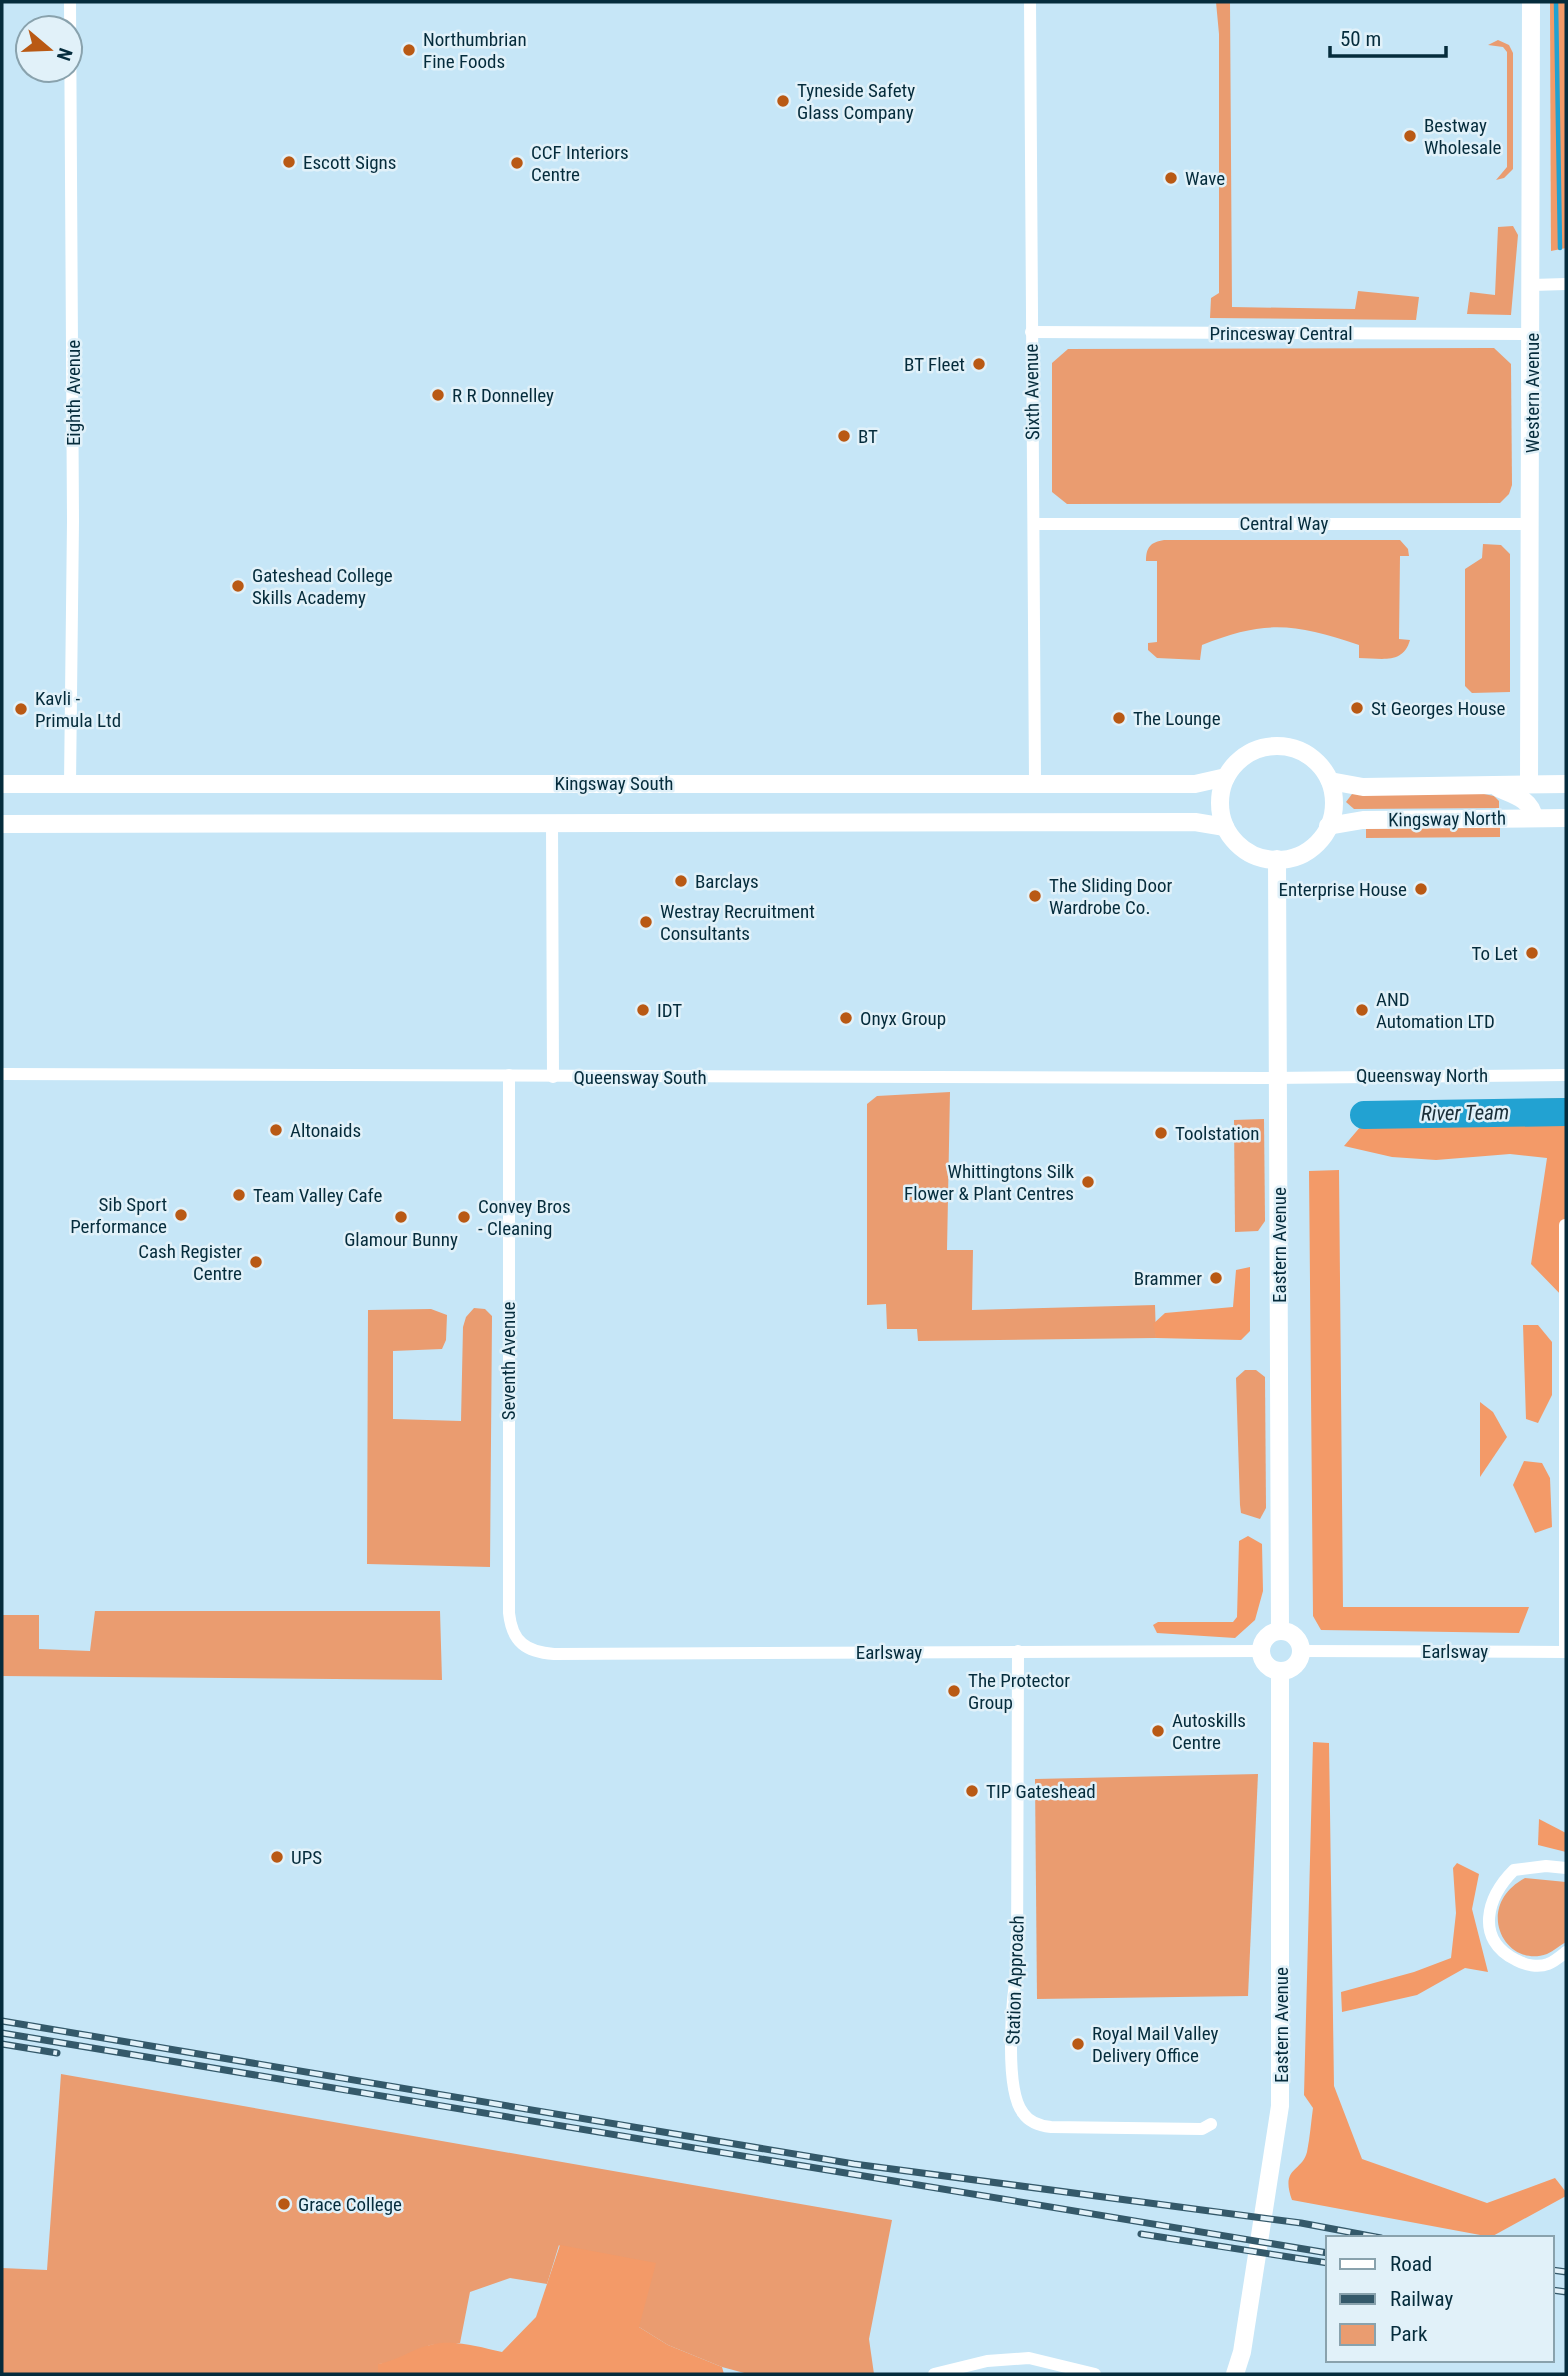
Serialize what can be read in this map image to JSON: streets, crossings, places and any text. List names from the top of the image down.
{
  "streets": {
    "street": [
      "Princesway Central",
      "Sixth Avenue",
      "Eighth Avenue",
      "Western Avenue",
      "Central Way",
      "Kingsway South",
      "Kingsway North",
      "Queensway North",
      "Queensway South",
      "Eastern Avenue",
      "Seventh Avenue",
      "Earlsway",
      "Station Approach"
    ]
  },
  "crossings": [
    ["Princesway Central", "Sixth Avenue"],
    ["Princesway Central", "Western Avenue"],
    ["Sixth Avenue", "Central Way"],
    ["Sixth Avenue", "Kingsway South"],
    ["Eighth Avenue", "Kingsway South"],
    ["Western Avenue", "Central Way"],
    ["Western Avenue", "Kingsway North"],
    ["Kingsway South", "Kingsway North"],
    ["Kingsway South", "Eastern Avenue"],
    ["Kingsway North", "Eastern Avenue"],
    ["Queensway North", "Queensway South"],
    ["Queensway North", "Eastern Avenue"],
    ["Queensway South", "Eastern Avenue"],
    ["Queensway South", "Seventh Avenue"],
    ["Eastern Avenue", "Earlsway"],
    ["Seventh Avenue", "Earlsway"],
    ["Earlsway", "Station Approach"]
  ],
  "water": ["River Team"],
  "places": [
    "Northumbrian Fine Foods",
    "Tyneside Safety Glass Company",
    "Bestway Wholesale",
    "Escott Signs",
    "CCF Interiors Centre",
    "Wave",
    "BT Fleet",
    "R R Donnelley",
    "BT",
    "Gateshead College Skills Academy",
    "St Georges House",
    "Kavli - Primula Ltd",
    "The Lounge",
    "Barclays",
    "Enterprise House",
    "The Sliding Door Wardrobe Co.",
    "Westray Recruitment Consultants",
    "To Let",
    "IDT",
    "AND Automation LTD",
    "Onyx Group",
    "Altonaids",
    "Toolstation",
    "Whittingtons Silk Flower & Plant Centres",
    "Team Valley Cafe",
    "Sib Sport Performance",
    "Glamour Bunny",
    "Convey Bros - Cleaning",
    "Cash Register Centre",
    "Brammer",
    "The Protector Group",
    "Autoskills Centre",
    "TIP Gateshead",
    "UPS",
    "Royal Mail Valley Delivery Office",
    "Grace College"
  ],
  "legend": ["Road", "Railway", "Park"],
  "scale_bar": "50 m",
  "north": "right"
}
